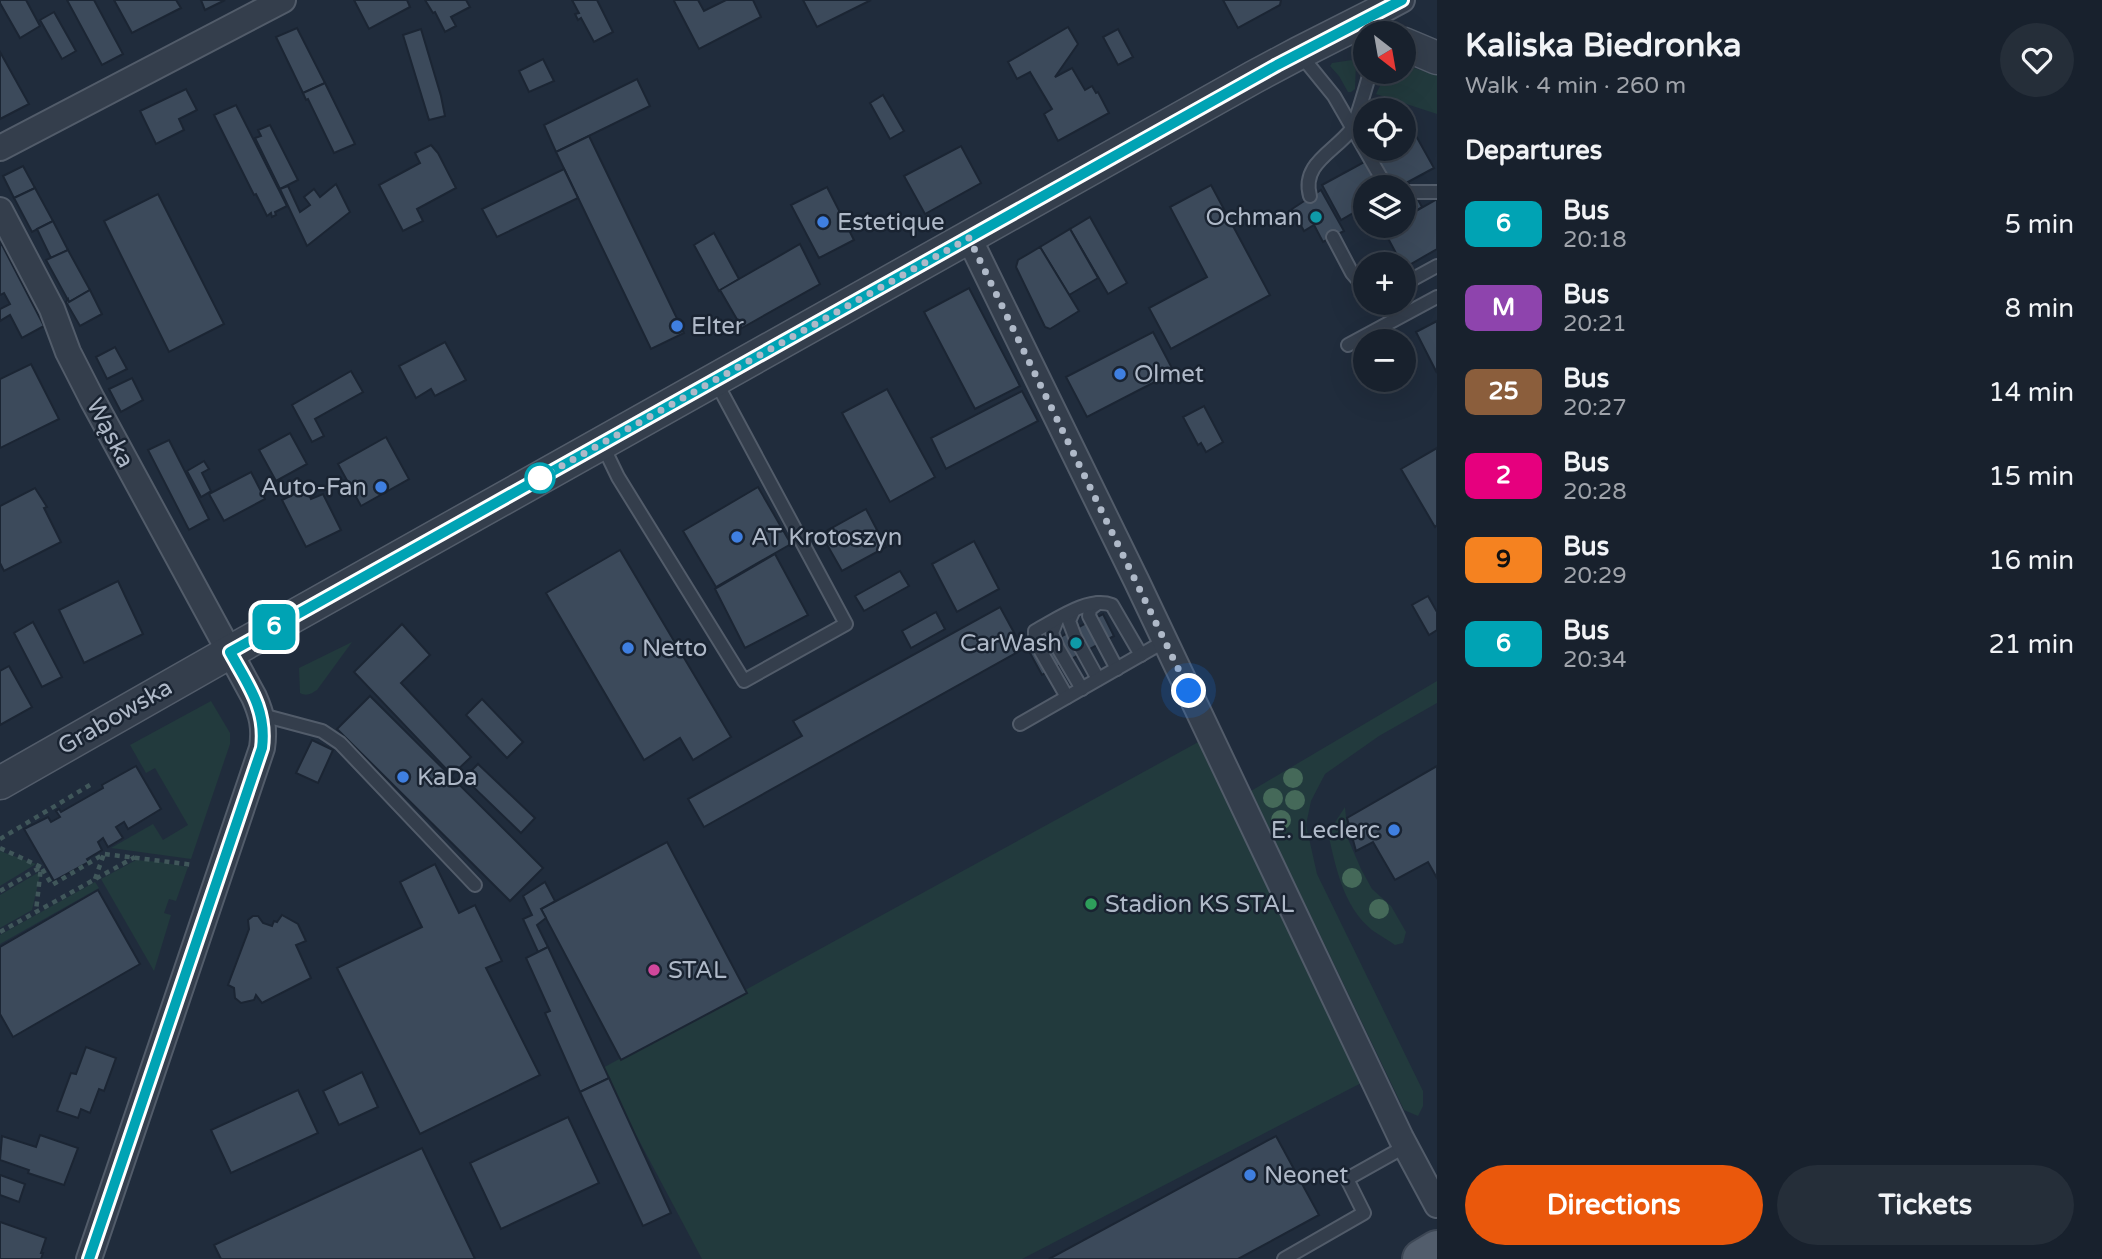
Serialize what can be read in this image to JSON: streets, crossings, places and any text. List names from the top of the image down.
{
  "streets": {
    "street": ["Wąska", "Grabowska"]
  },
  "crossings": [
    ["Wąska", "Grabowska"]
  ],
  "places": [
    "Ochman",
    "Estetique",
    "Elter",
    "Olmet",
    "Auto-Fan",
    "AT Krotoszyn",
    "CarWash",
    "Netto",
    "KaDa",
    "E. Leclerc",
    "Stadion KS STAL",
    "STAL",
    "Neonet"
  ],
  "lines": ["bus line 6"],
  "north": "bottom right",
  "page": {
    "on_map": "6",
    "heading": [
      ["Kaliska Biedronka", "Walk · 4 min · 260 m"],
      "Departures"
    ],
    "map_buttons": ["+", "−"],
    "list": [
      {
        "mark": "6",
        "name": "Bus",
        "note": "20:18",
        "value": "5 min"
      },
      {
        "mark": "M",
        "name": "Bus",
        "note": "20:21",
        "value": "8 min"
      },
      {
        "mark": "25",
        "name": "Bus",
        "note": "20:27",
        "value": "14 min"
      },
      {
        "mark": "2",
        "name": "Bus",
        "note": "20:28",
        "value": "15 min"
      },
      {
        "mark": "9",
        "name": "Bus",
        "note": "20:29",
        "value": "16 min"
      },
      {
        "mark": "6",
        "name": "Bus",
        "note": "20:34",
        "value": "21 min"
      }
    ],
    "buttons": ["Directions", "Tickets"]
  }
}
